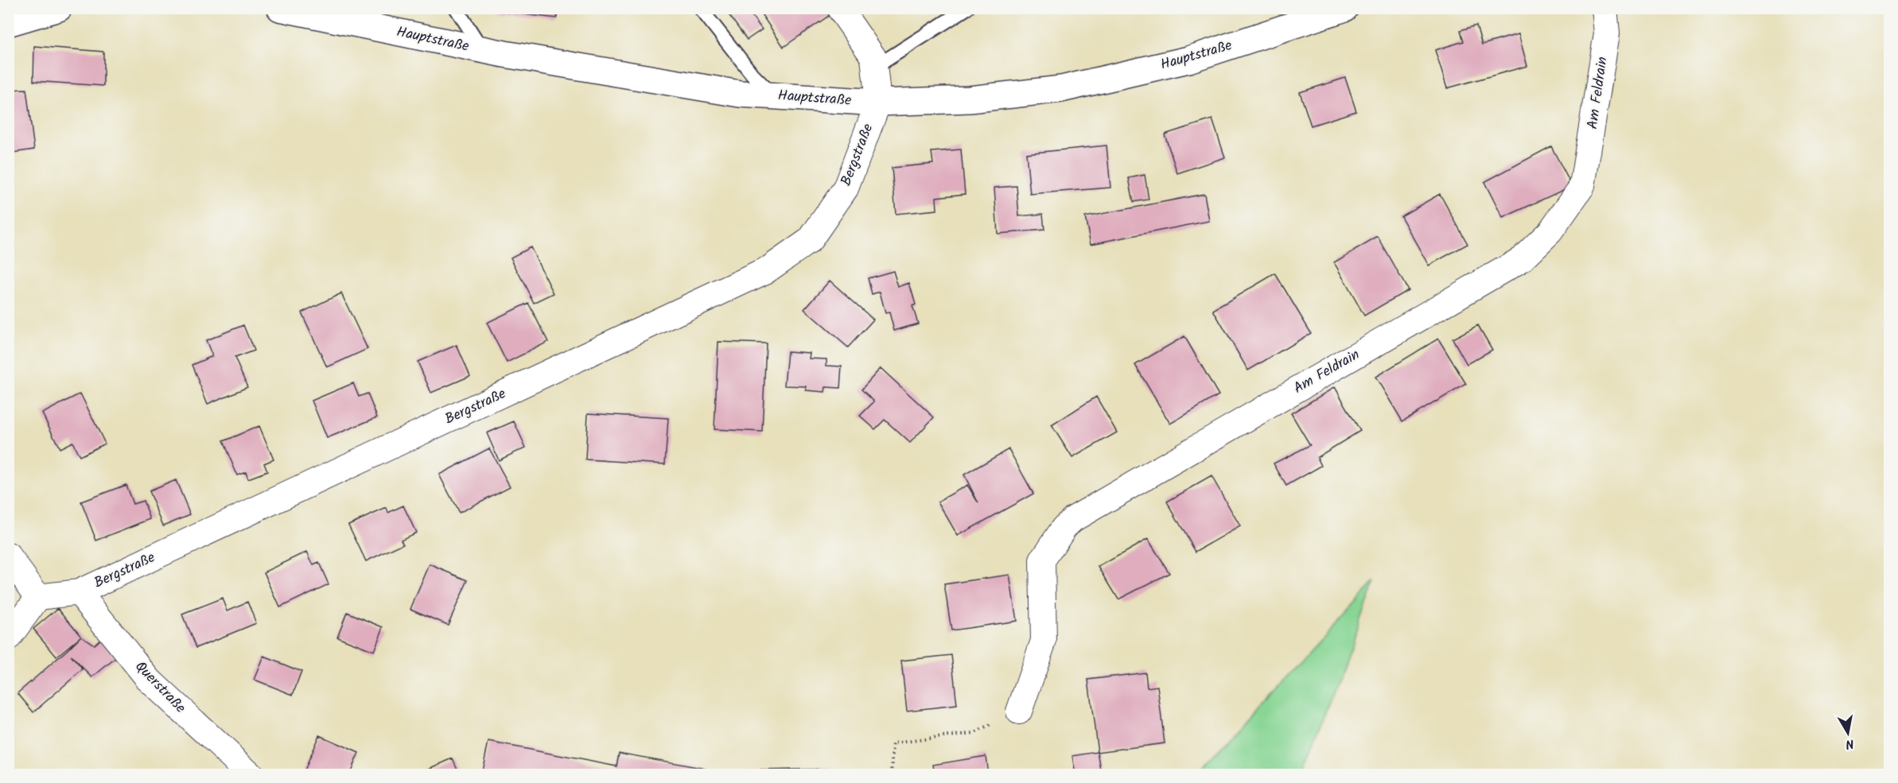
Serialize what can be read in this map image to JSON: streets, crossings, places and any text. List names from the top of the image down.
{
  "streets": {
    "street": [
      "Hauptstraße",
      "Am Feldrain",
      "Bergstraße",
      "Querstraße"
    ]
  },
  "crossings": [
    ["Hauptstraße", "Bergstraße"],
    ["Bergstraße", "Querstraße"]
  ],
  "north": "bottom"
}
